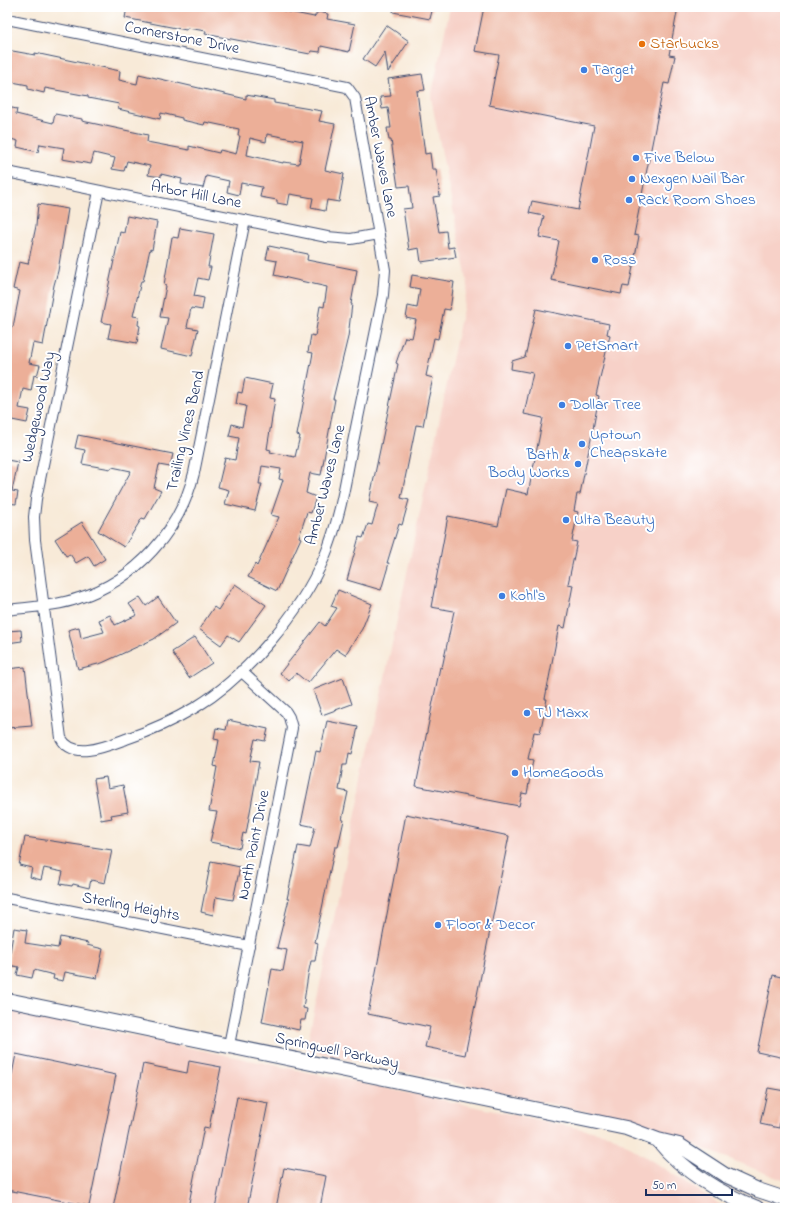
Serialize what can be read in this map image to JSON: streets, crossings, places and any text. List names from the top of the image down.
{
  "streets": {
    "street": [
      "Cornerstone Drive",
      "Amber Waves Lane",
      "Arbor Hill Lane",
      "Wedgewood Way",
      "Trailing Vines Bend",
      "North Point Drive",
      "Sterling Heights",
      "Springwell Parkway"
    ]
  },
  "crossings": [
    ["Cornerstone Drive", "Amber Waves Lane"],
    ["Amber Waves Lane", "Arbor Hill Lane"],
    ["Amber Waves Lane", "Wedgewood Way"],
    ["Amber Waves Lane", "North Point Drive"],
    ["Arbor Hill Lane", "Wedgewood Way"],
    ["Arbor Hill Lane", "Trailing Vines Bend"],
    ["Wedgewood Way", "Trailing Vines Bend"],
    ["North Point Drive", "Sterling Heights"],
    ["North Point Drive", "Springwell Parkway"]
  ],
  "places": [
    "Starbucks",
    "Target",
    "Five Below",
    "Nexgen Nail Bar",
    "Rack Room Shoes",
    "Ross",
    "PetSmart",
    "Dollar Tree",
    "Uptown Cheapskate",
    "Bath & Body Works",
    "Ulta Beauty",
    "Kohl's",
    "TJ Maxx",
    "HomeGoods",
    "Floor & Decor"
  ],
  "scale_bar": "50 m"
}
